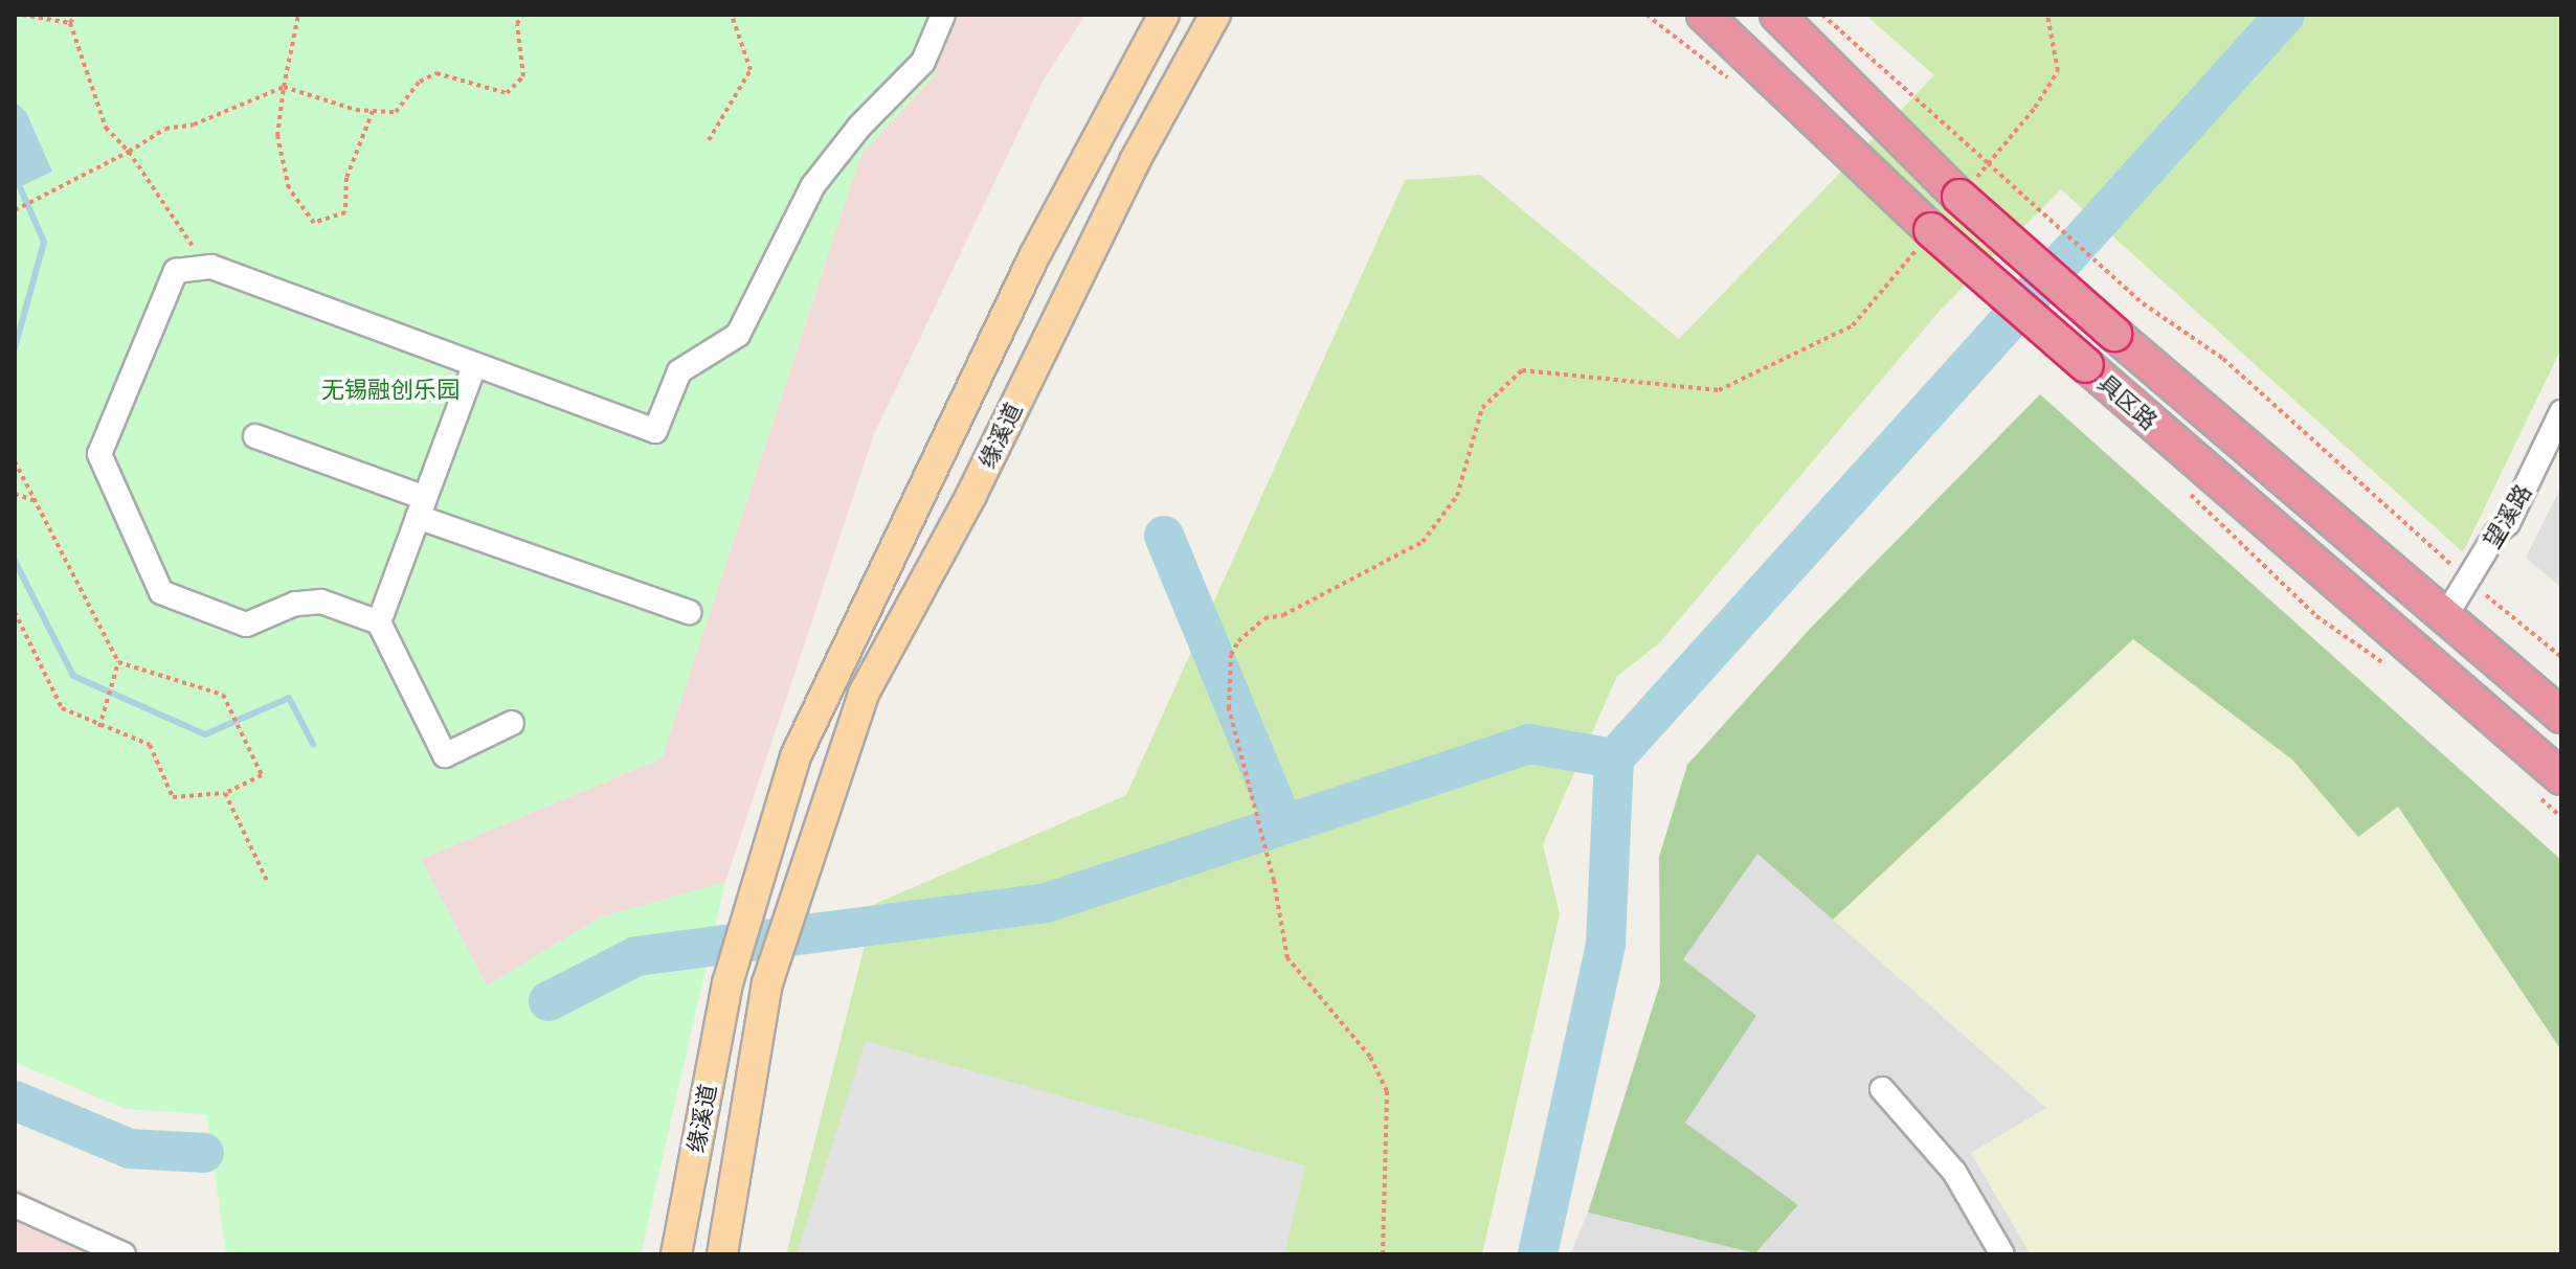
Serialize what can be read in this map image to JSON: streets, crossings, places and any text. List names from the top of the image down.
{
  "streets": {
    "highway": ["具区路"],
    "main road": ["缘溪道"],
    "street": ["望溪路"]
  },
  "crossings": [
    ["具区路", "望溪路"]
  ],
  "parks": ["无锡融创乐园"]
}
